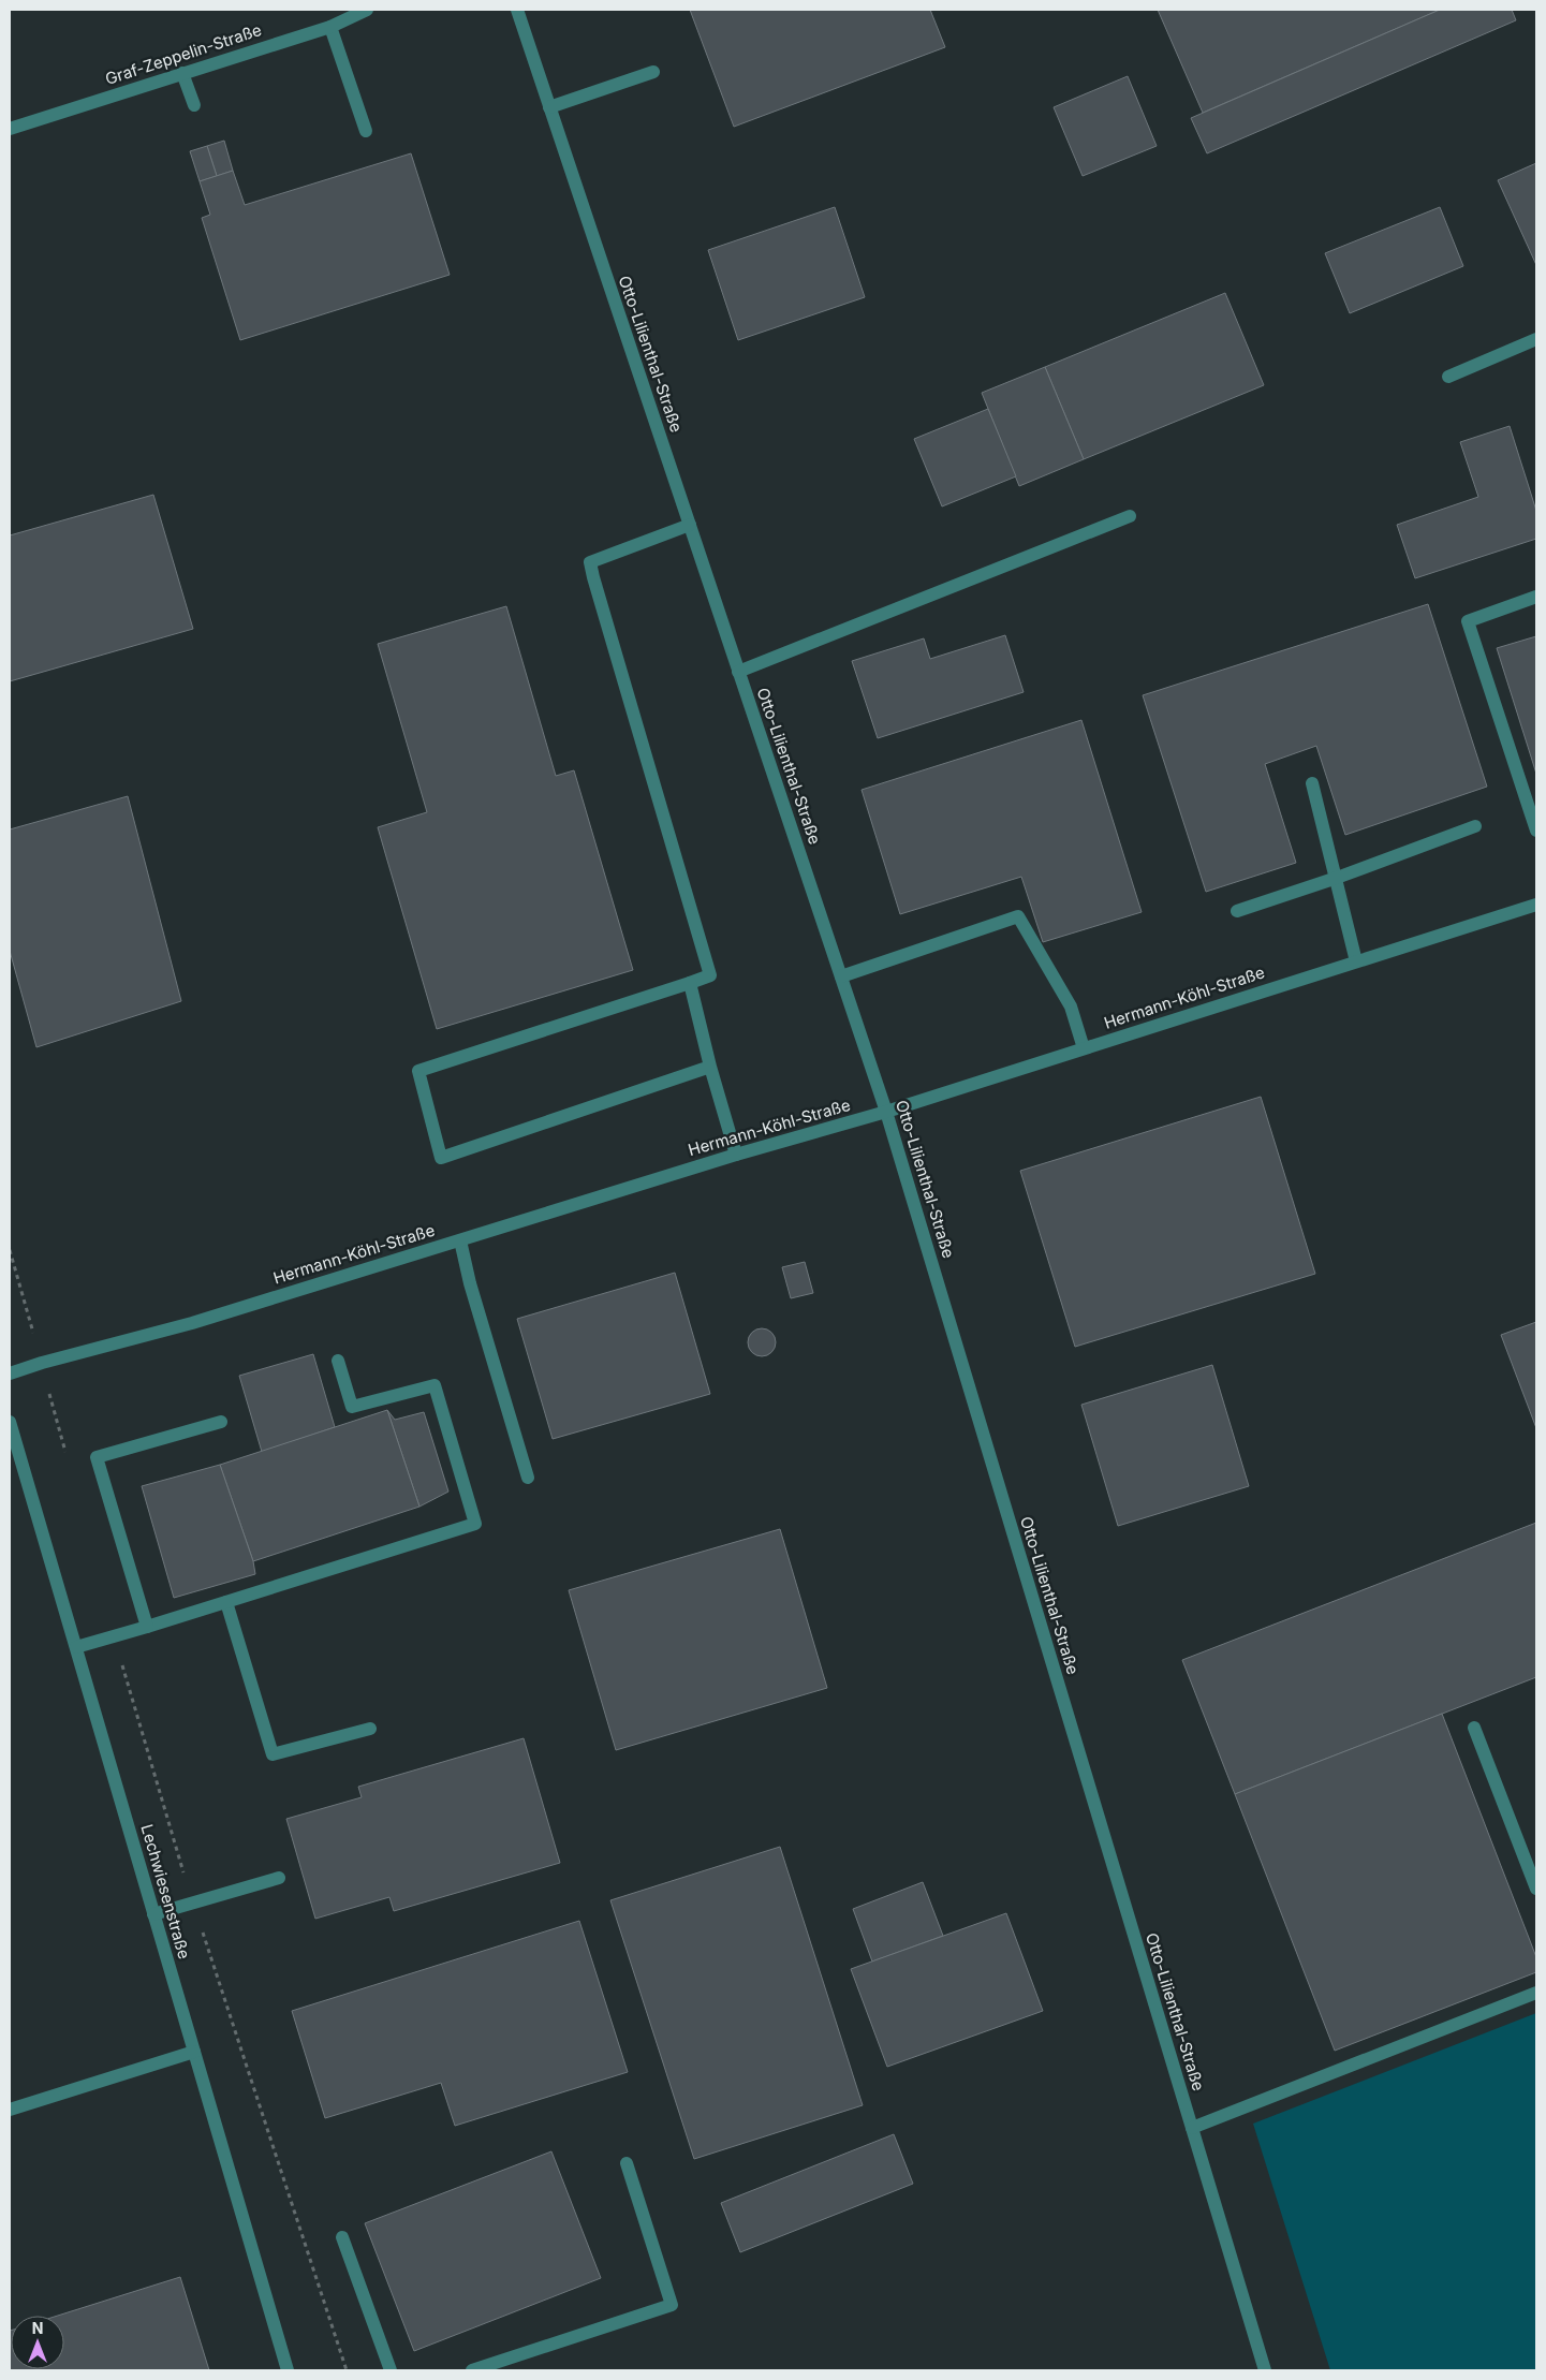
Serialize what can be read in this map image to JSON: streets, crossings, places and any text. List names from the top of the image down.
{
  "streets": {
    "street": [
      "Graf-Zeppelin-Straße",
      "Otto-Lilienthal-Straße",
      "Hermann-Köhl-Straße",
      "Lechwiesenstraße"
    ]
  },
  "crossings": [
    ["Otto-Lilienthal-Straße", "Hermann-Köhl-Straße"]
  ],
  "north": "top"
}
